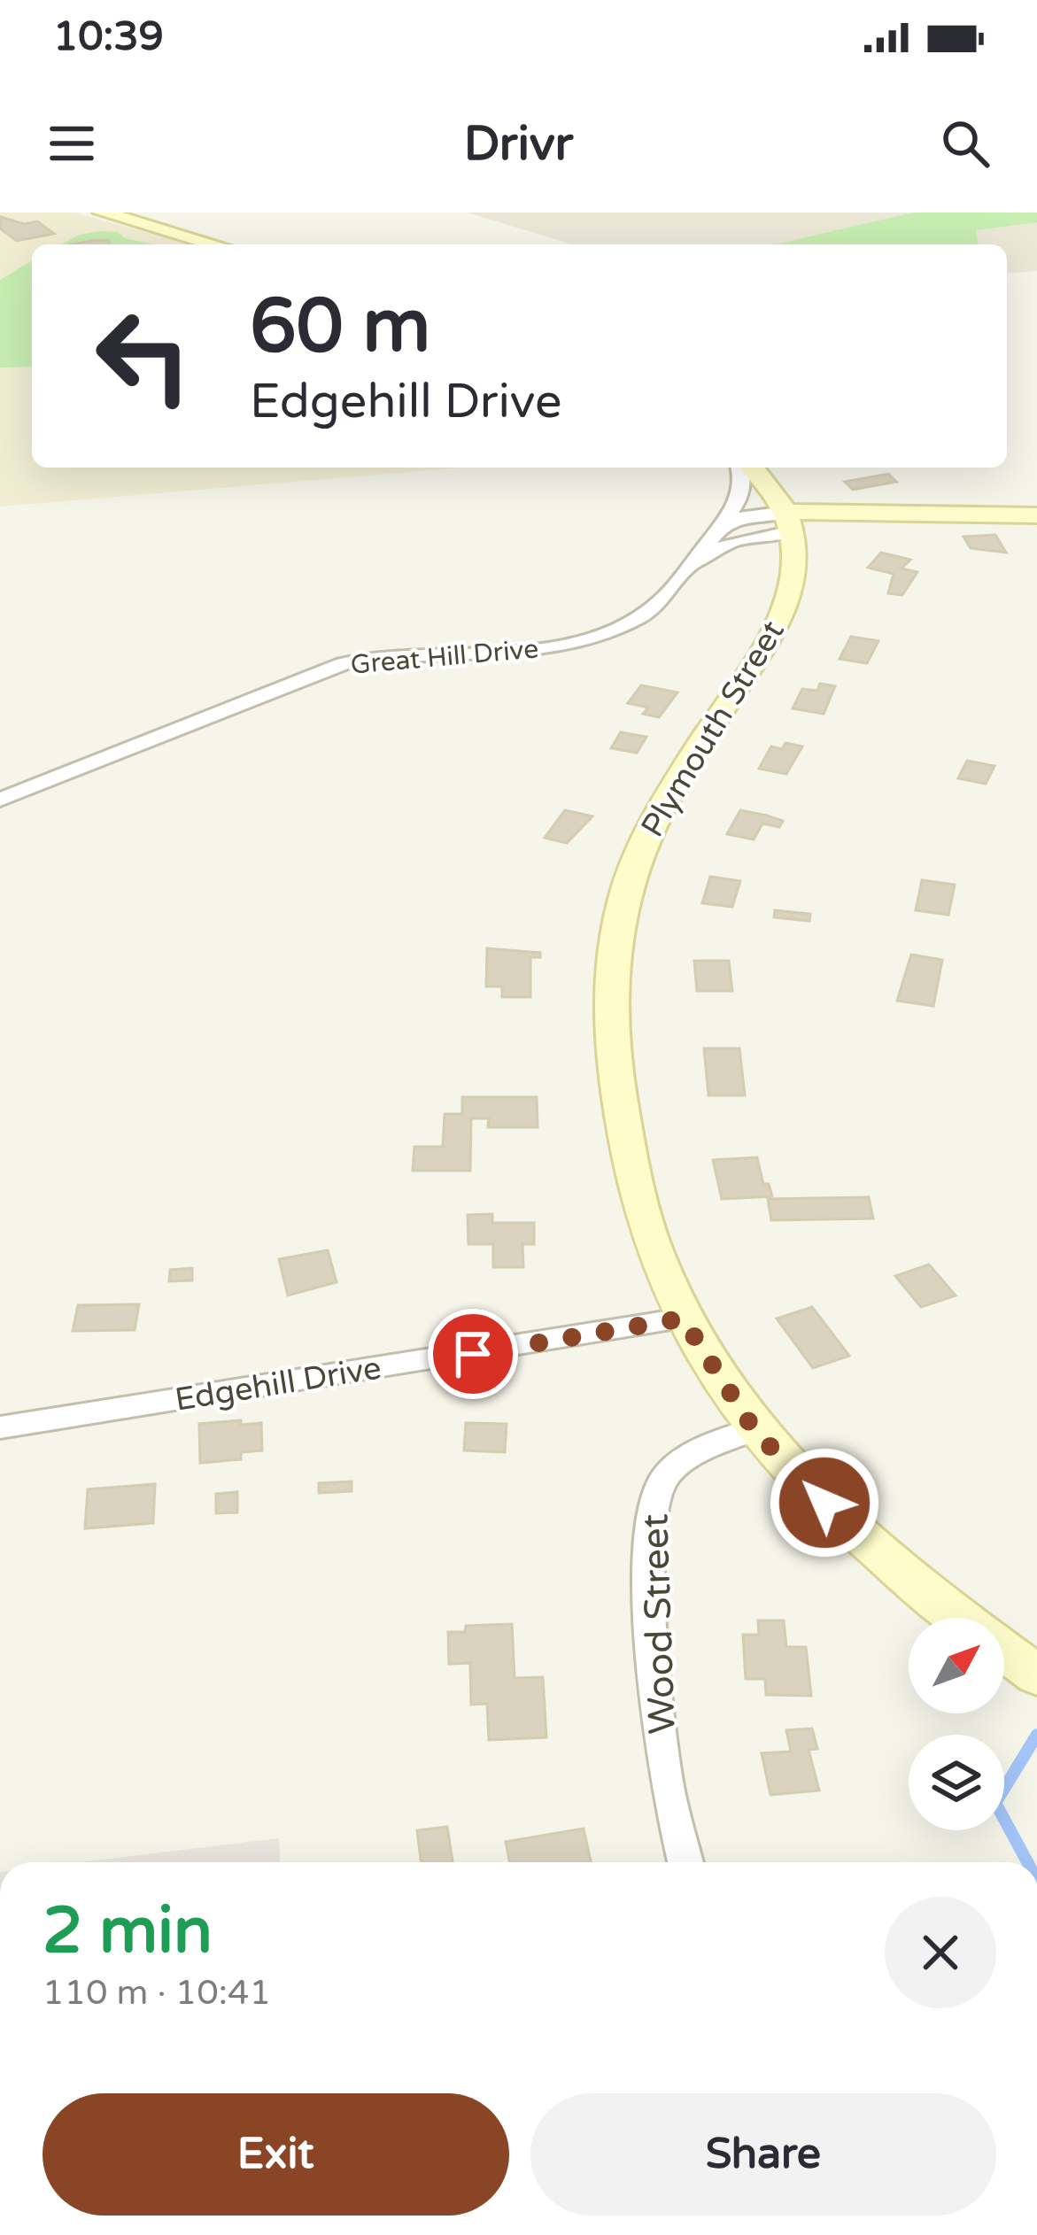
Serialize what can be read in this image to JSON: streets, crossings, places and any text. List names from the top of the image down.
{
  "streets": {
    "main road": ["Plymouth Street"],
    "street": ["Great Hill Drive", "Edgehill Drive", "Wood Street"]
  },
  "crossings": [
    ["Great Hill Drive", "Plymouth Street"],
    ["Plymouth Street", "Edgehill Drive"],
    ["Plymouth Street", "Wood Street"]
  ],
  "north": "top right",
  "page": {
    "status": "10:39",
    "header": "Drivr",
    "turn": ["60 m", "Edgehill Drive"],
    "heading": ["2 min", "110 m · 10:41"],
    "buttons": ["Exit", "Share"]
  }
}
